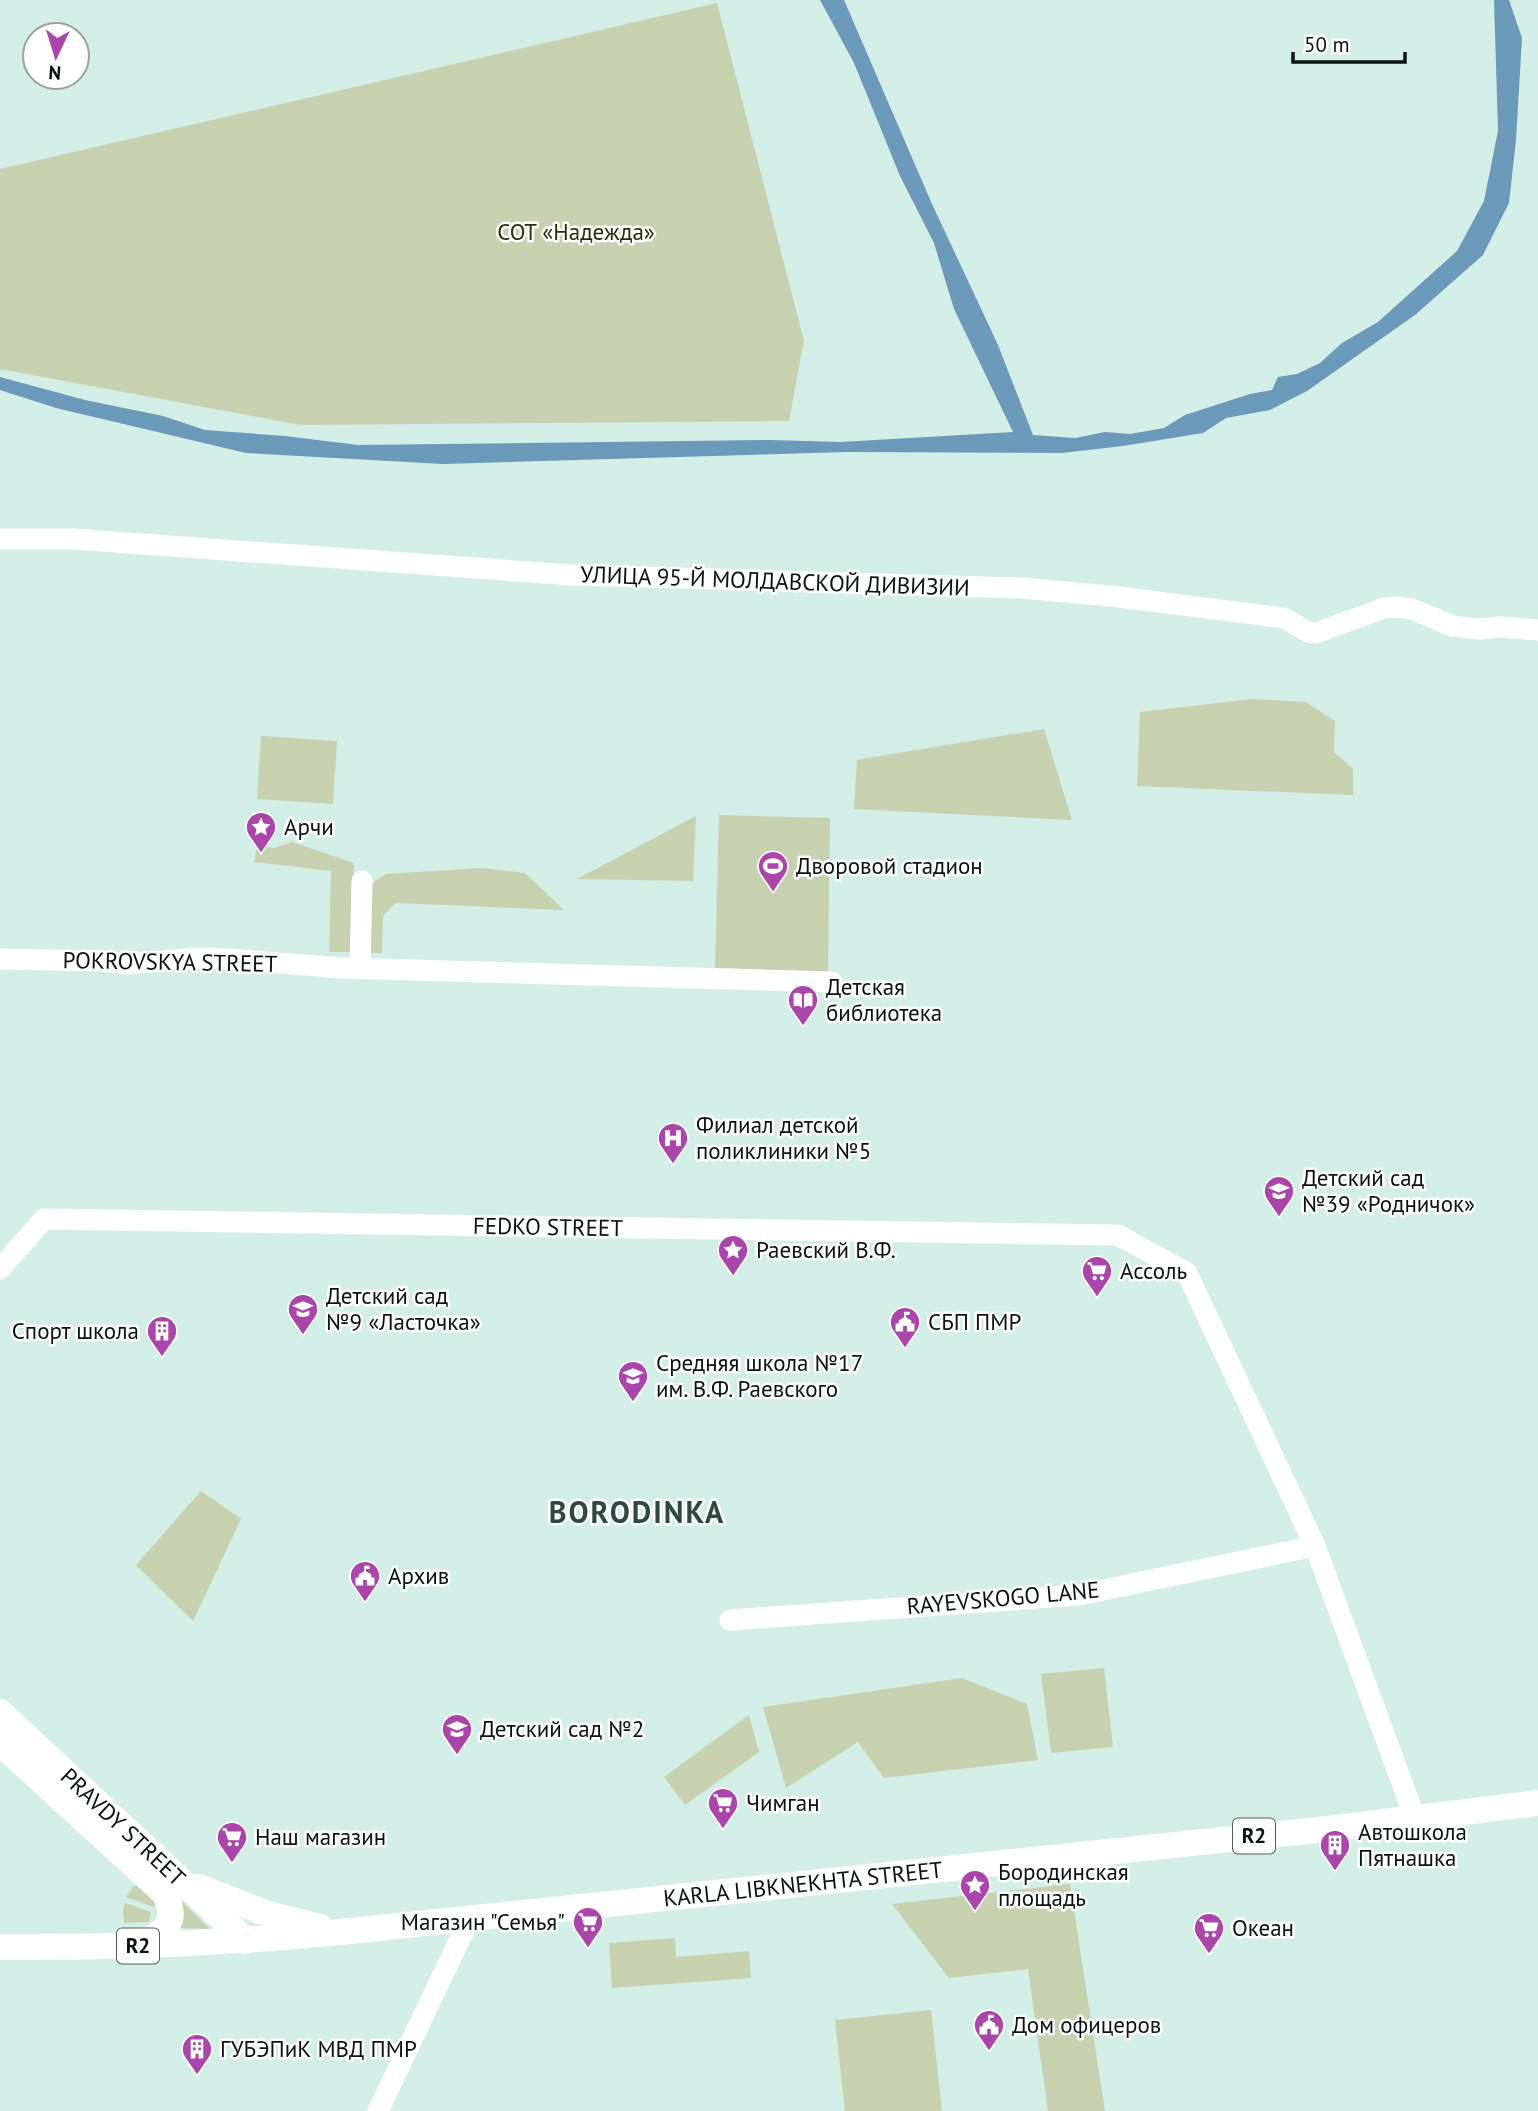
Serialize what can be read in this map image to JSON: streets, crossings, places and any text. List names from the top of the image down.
{
  "streets": {
    "main road": ["PRAVDY STREET", "R2", "KARLA LIBKNEKHTA STREET"],
    "street": [
      "УЛИЦА 95-Й МОЛДАВСКОЙ ДИВИЗИИ",
      "POKROVSKYA STREET",
      "FEDKO STREET",
      "RAYEVSKOGO LANE"
    ]
  },
  "crossings": [
    ["FEDKO STREET", "RAYEVSKOGO LANE"],
    ["PRAVDY STREET", "R2"],
    ["R2", "KARLA LIBKNEKHTA STREET"]
  ],
  "districts": ["BORODINKA"],
  "parks": ["СОТ «Надежда»"],
  "places": {
    "place": ["Арчи", "Раевский В.Ф.", "Бородинская площадь"],
    "sports": ["Дворовой стадион"],
    "library": ["Детская библиотека"],
    "hospital": ["Филиал детской поликлиники №5"],
    "school or university": [
      "Детский сад №39 «Родничок»",
      "Детский сад №9 «Ласточка»",
      "Средняя школа №17 им. В.Ф. Раевского",
      "Детский сад №2"
    ],
    "supermarket": [
      "Ассоль",
      "Чимган",
      "Наш магазин",
      "Магазин \"Семья\"",
      "Океан"
    ],
    "public building": ["СБП ПМР", "Архив", "Дом офицеров"],
    "building": ["Спорт школа", "Автошкола Пятнашка", "ГУБЭПиК МВД ПМР"]
  },
  "scale_bar": "50 m",
  "north": "bottom"
}
